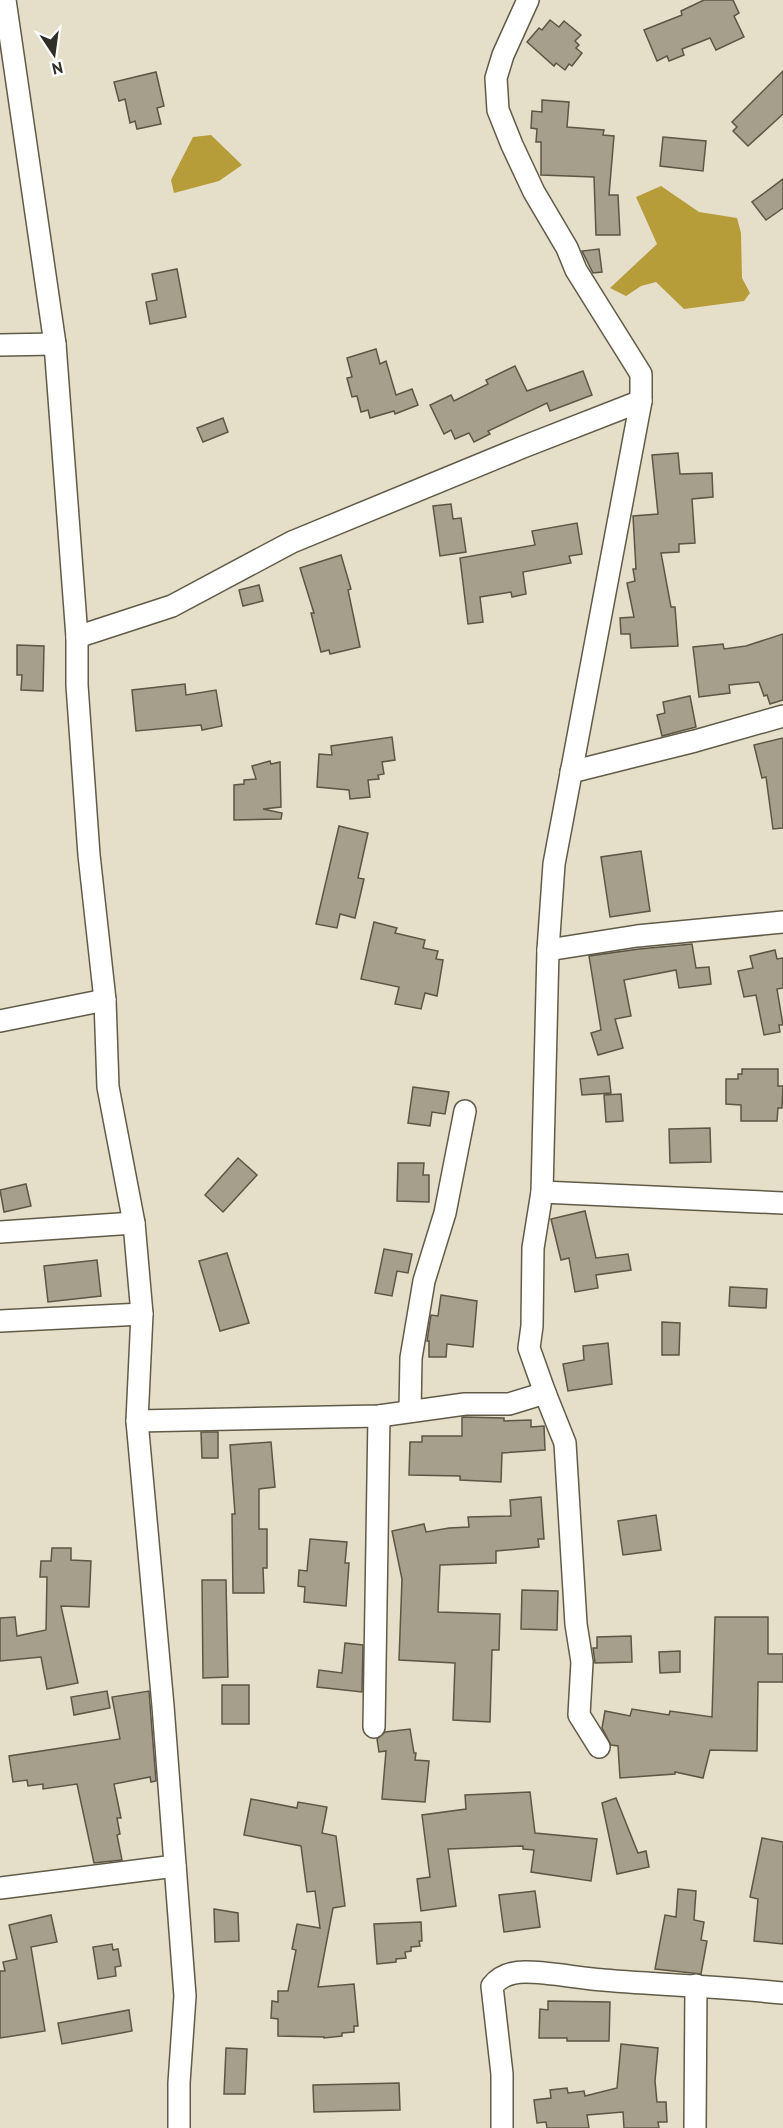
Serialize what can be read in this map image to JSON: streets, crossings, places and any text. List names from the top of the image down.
{
  "north": "bottom"
}
